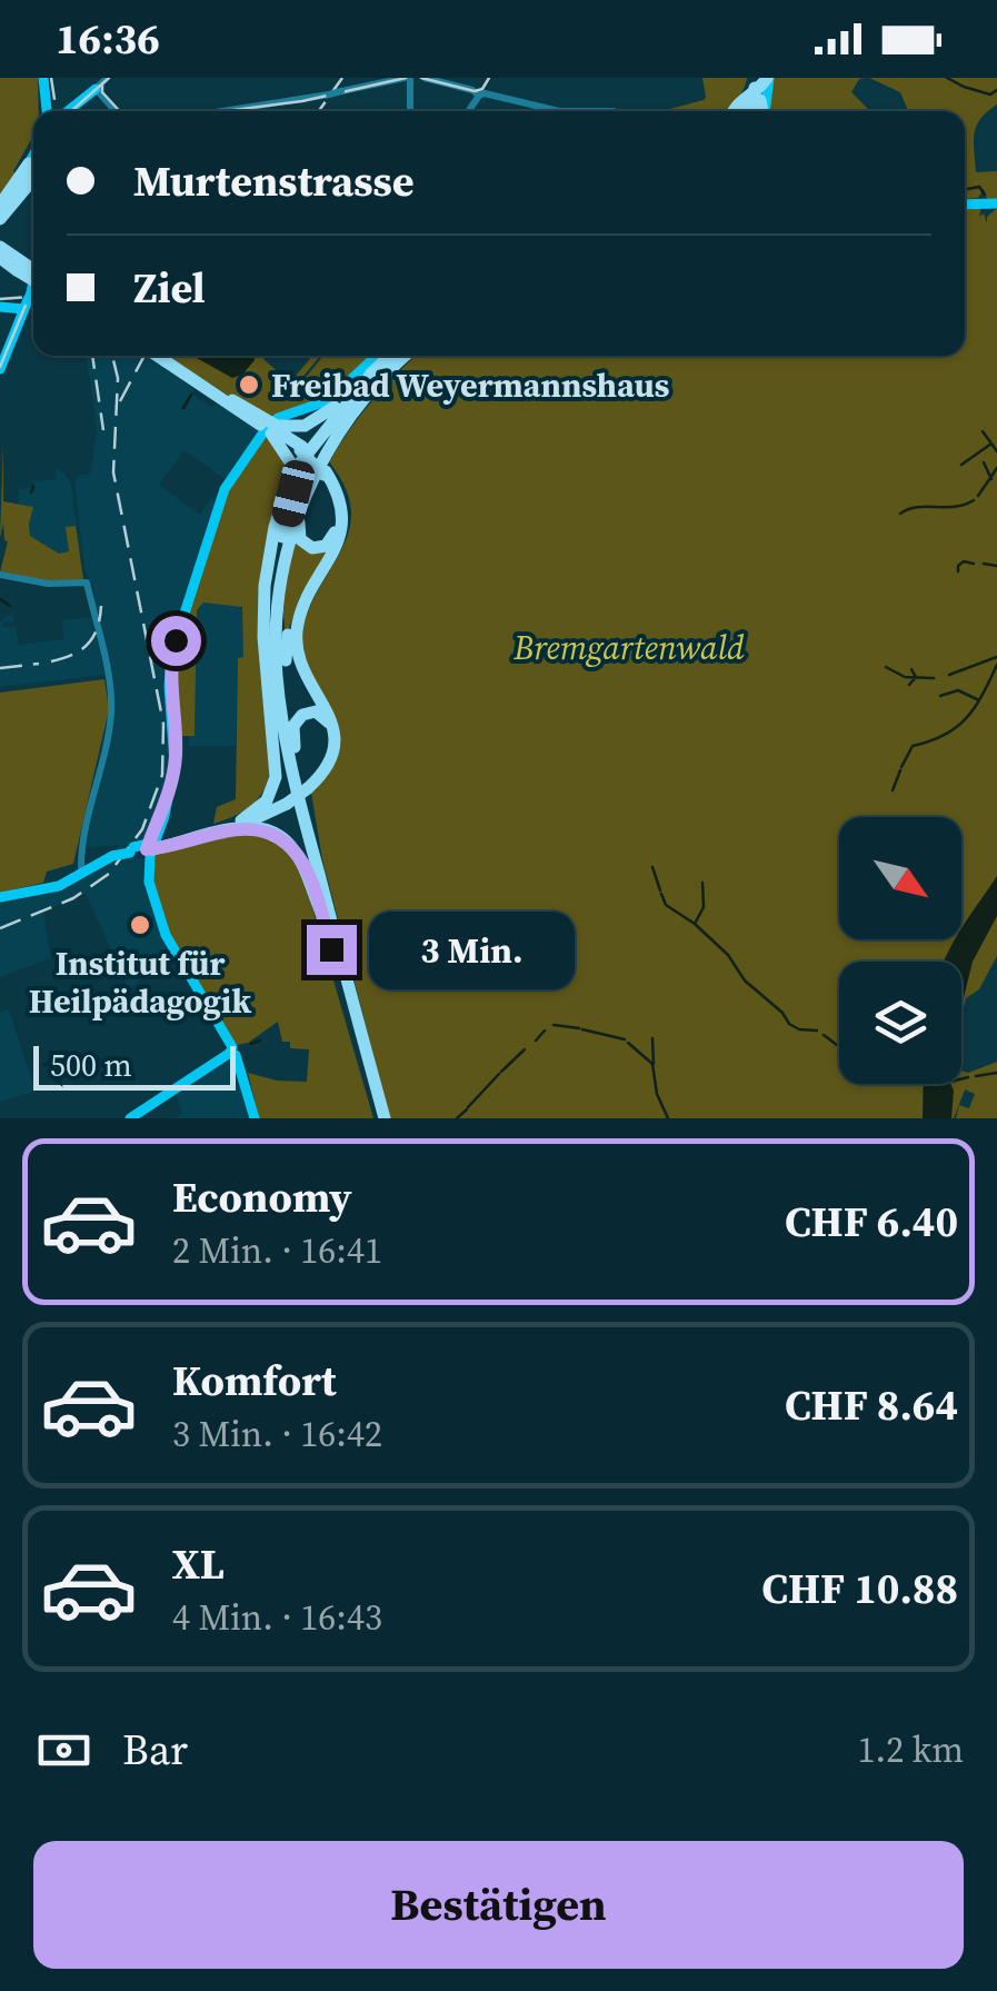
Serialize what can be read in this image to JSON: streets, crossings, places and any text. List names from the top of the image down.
{
  "parks": ["Bremgartenwald"],
  "places": ["Freibad Weyermannshaus", "Institut für Heilpädagogik"],
  "scale_bar": "500 m",
  "north": "bottom right",
  "page": {
    "status": "16:36",
    "banner": ["Murtenstrasse", "Ziel"],
    "bubble": "3 Min.",
    "scale": "500 m",
    "list": [
      {
        "name": "Economy",
        "note": "2 Min. · 16:41",
        "value": "CHF 6.40"
      },
      {
        "name": "Komfort",
        "note": "3 Min. · 16:42",
        "value": "CHF 8.64"
      },
      {
        "name": "XL",
        "note": "4 Min. · 16:43",
        "value": "CHF 10.88"
      }
    ],
    "pay": ["Bar", "1.2 km"],
    "buttons": "Bestätigen"
  }
}
